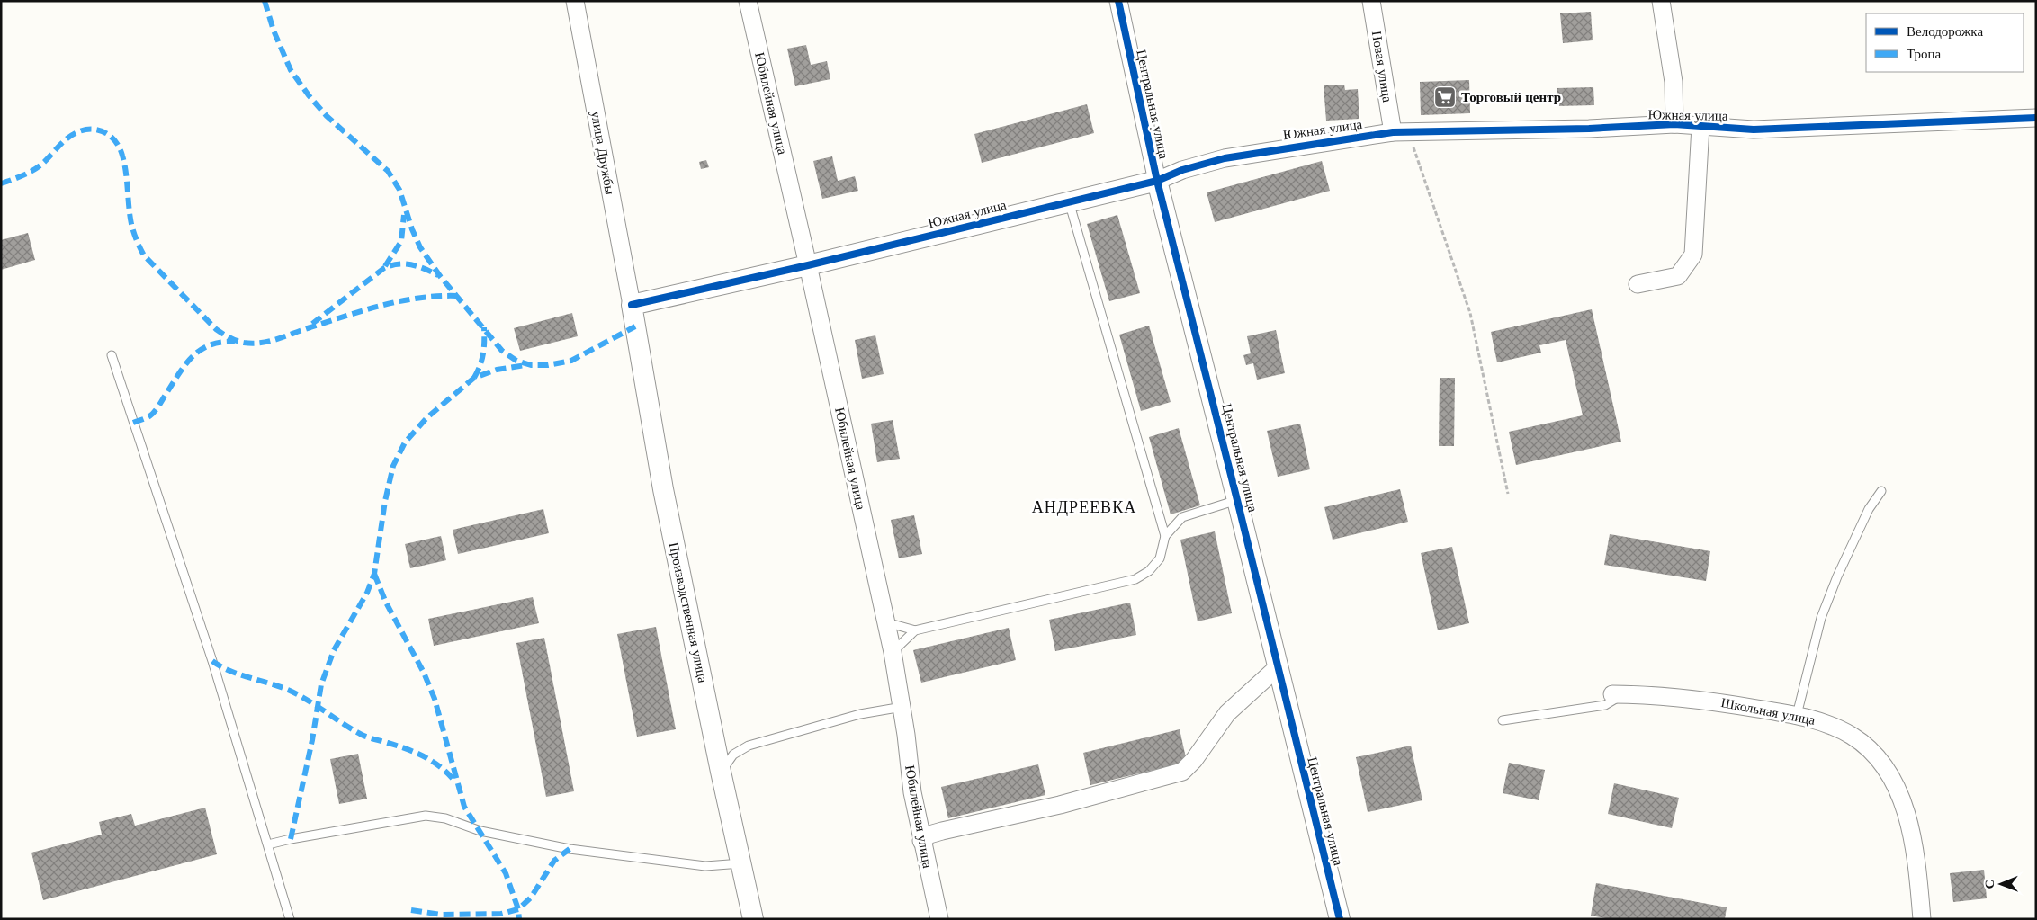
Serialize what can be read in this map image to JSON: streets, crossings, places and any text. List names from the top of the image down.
{
  "streets": {
    "street": [
      "Новая улица",
      "Юбилейная улица",
      "Центральная улица",
      "Южная улица",
      "улица Дружбы",
      "Производственная улица",
      "Школьная улица"
    ]
  },
  "crossings": [
    ["Новая улица", "Южная улица"],
    ["Юбилейная улица", "Южная улица"],
    ["Центральная улица", "Южная улица"],
    ["Южная улица", "улица Дружбы"],
    ["Южная улица", "Производственная улица"],
    ["улица Дружбы", "Производственная улица"]
  ],
  "districts": ["АНДРЕЕВКА"],
  "places": {
    "supermarket": ["Торговый центр"]
  },
  "legend": ["Велодорожка", "Тропа"],
  "north": "left"
}
